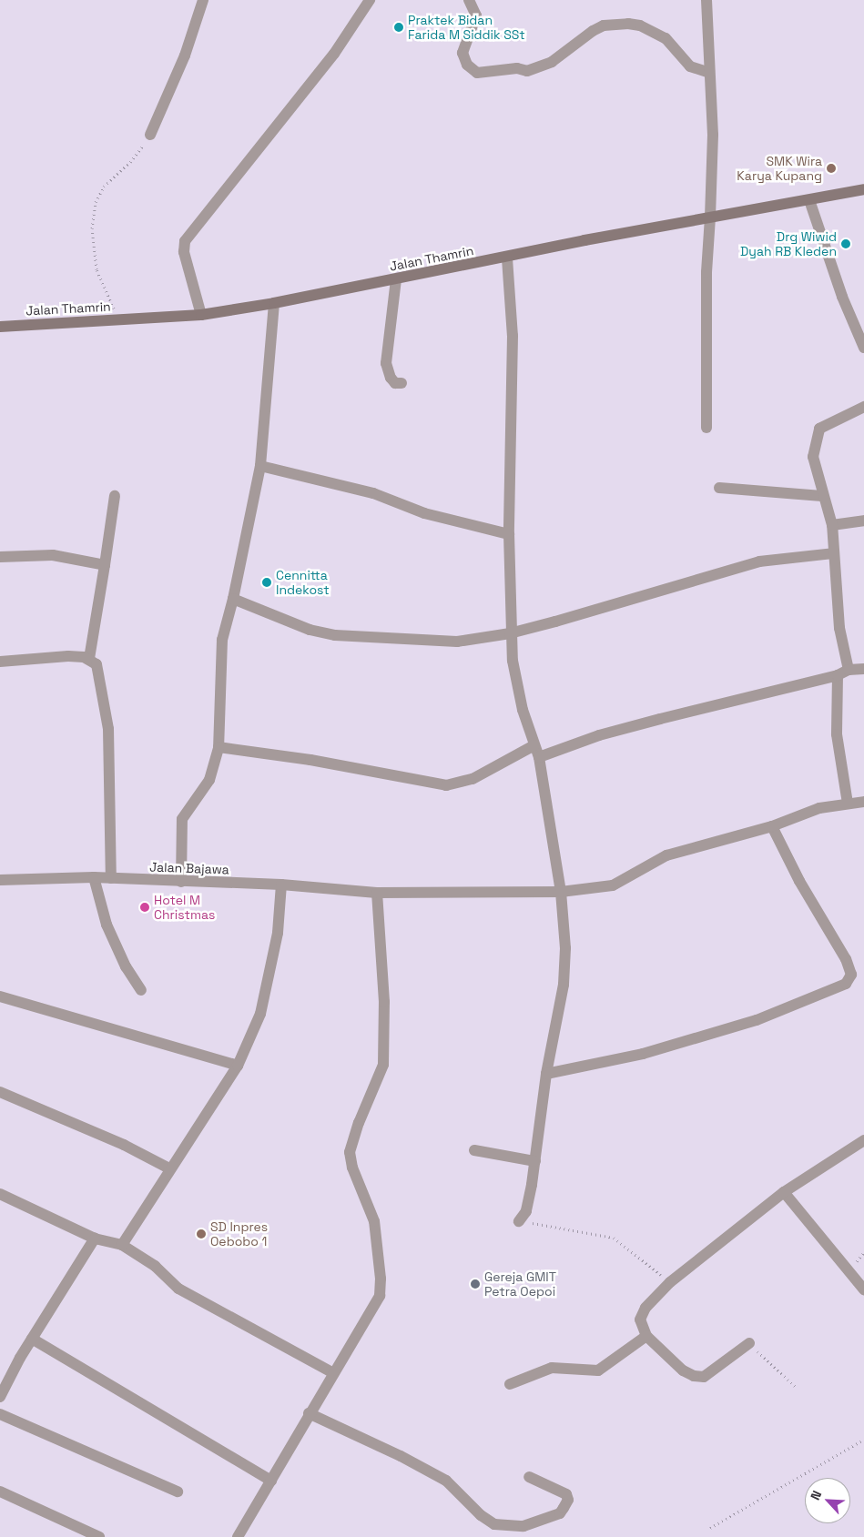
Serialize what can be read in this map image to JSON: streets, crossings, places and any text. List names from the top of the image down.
{
  "streets": {
    "main road": ["Jalan Thamrin"],
    "street": ["Jalan Bajawa"]
  },
  "places": [
    "Praktek Bidan Farida M Siddik SSt",
    "SMK Wira Karya Kupang",
    "Drg Wiwid Dyah RB Kleden",
    "Cennitta Indekost",
    "Hotel M Christmas",
    "SD Inpres Oebobo 1",
    "Gereja GMIT Petra Oepoi"
  ],
  "north": "top left"
}
